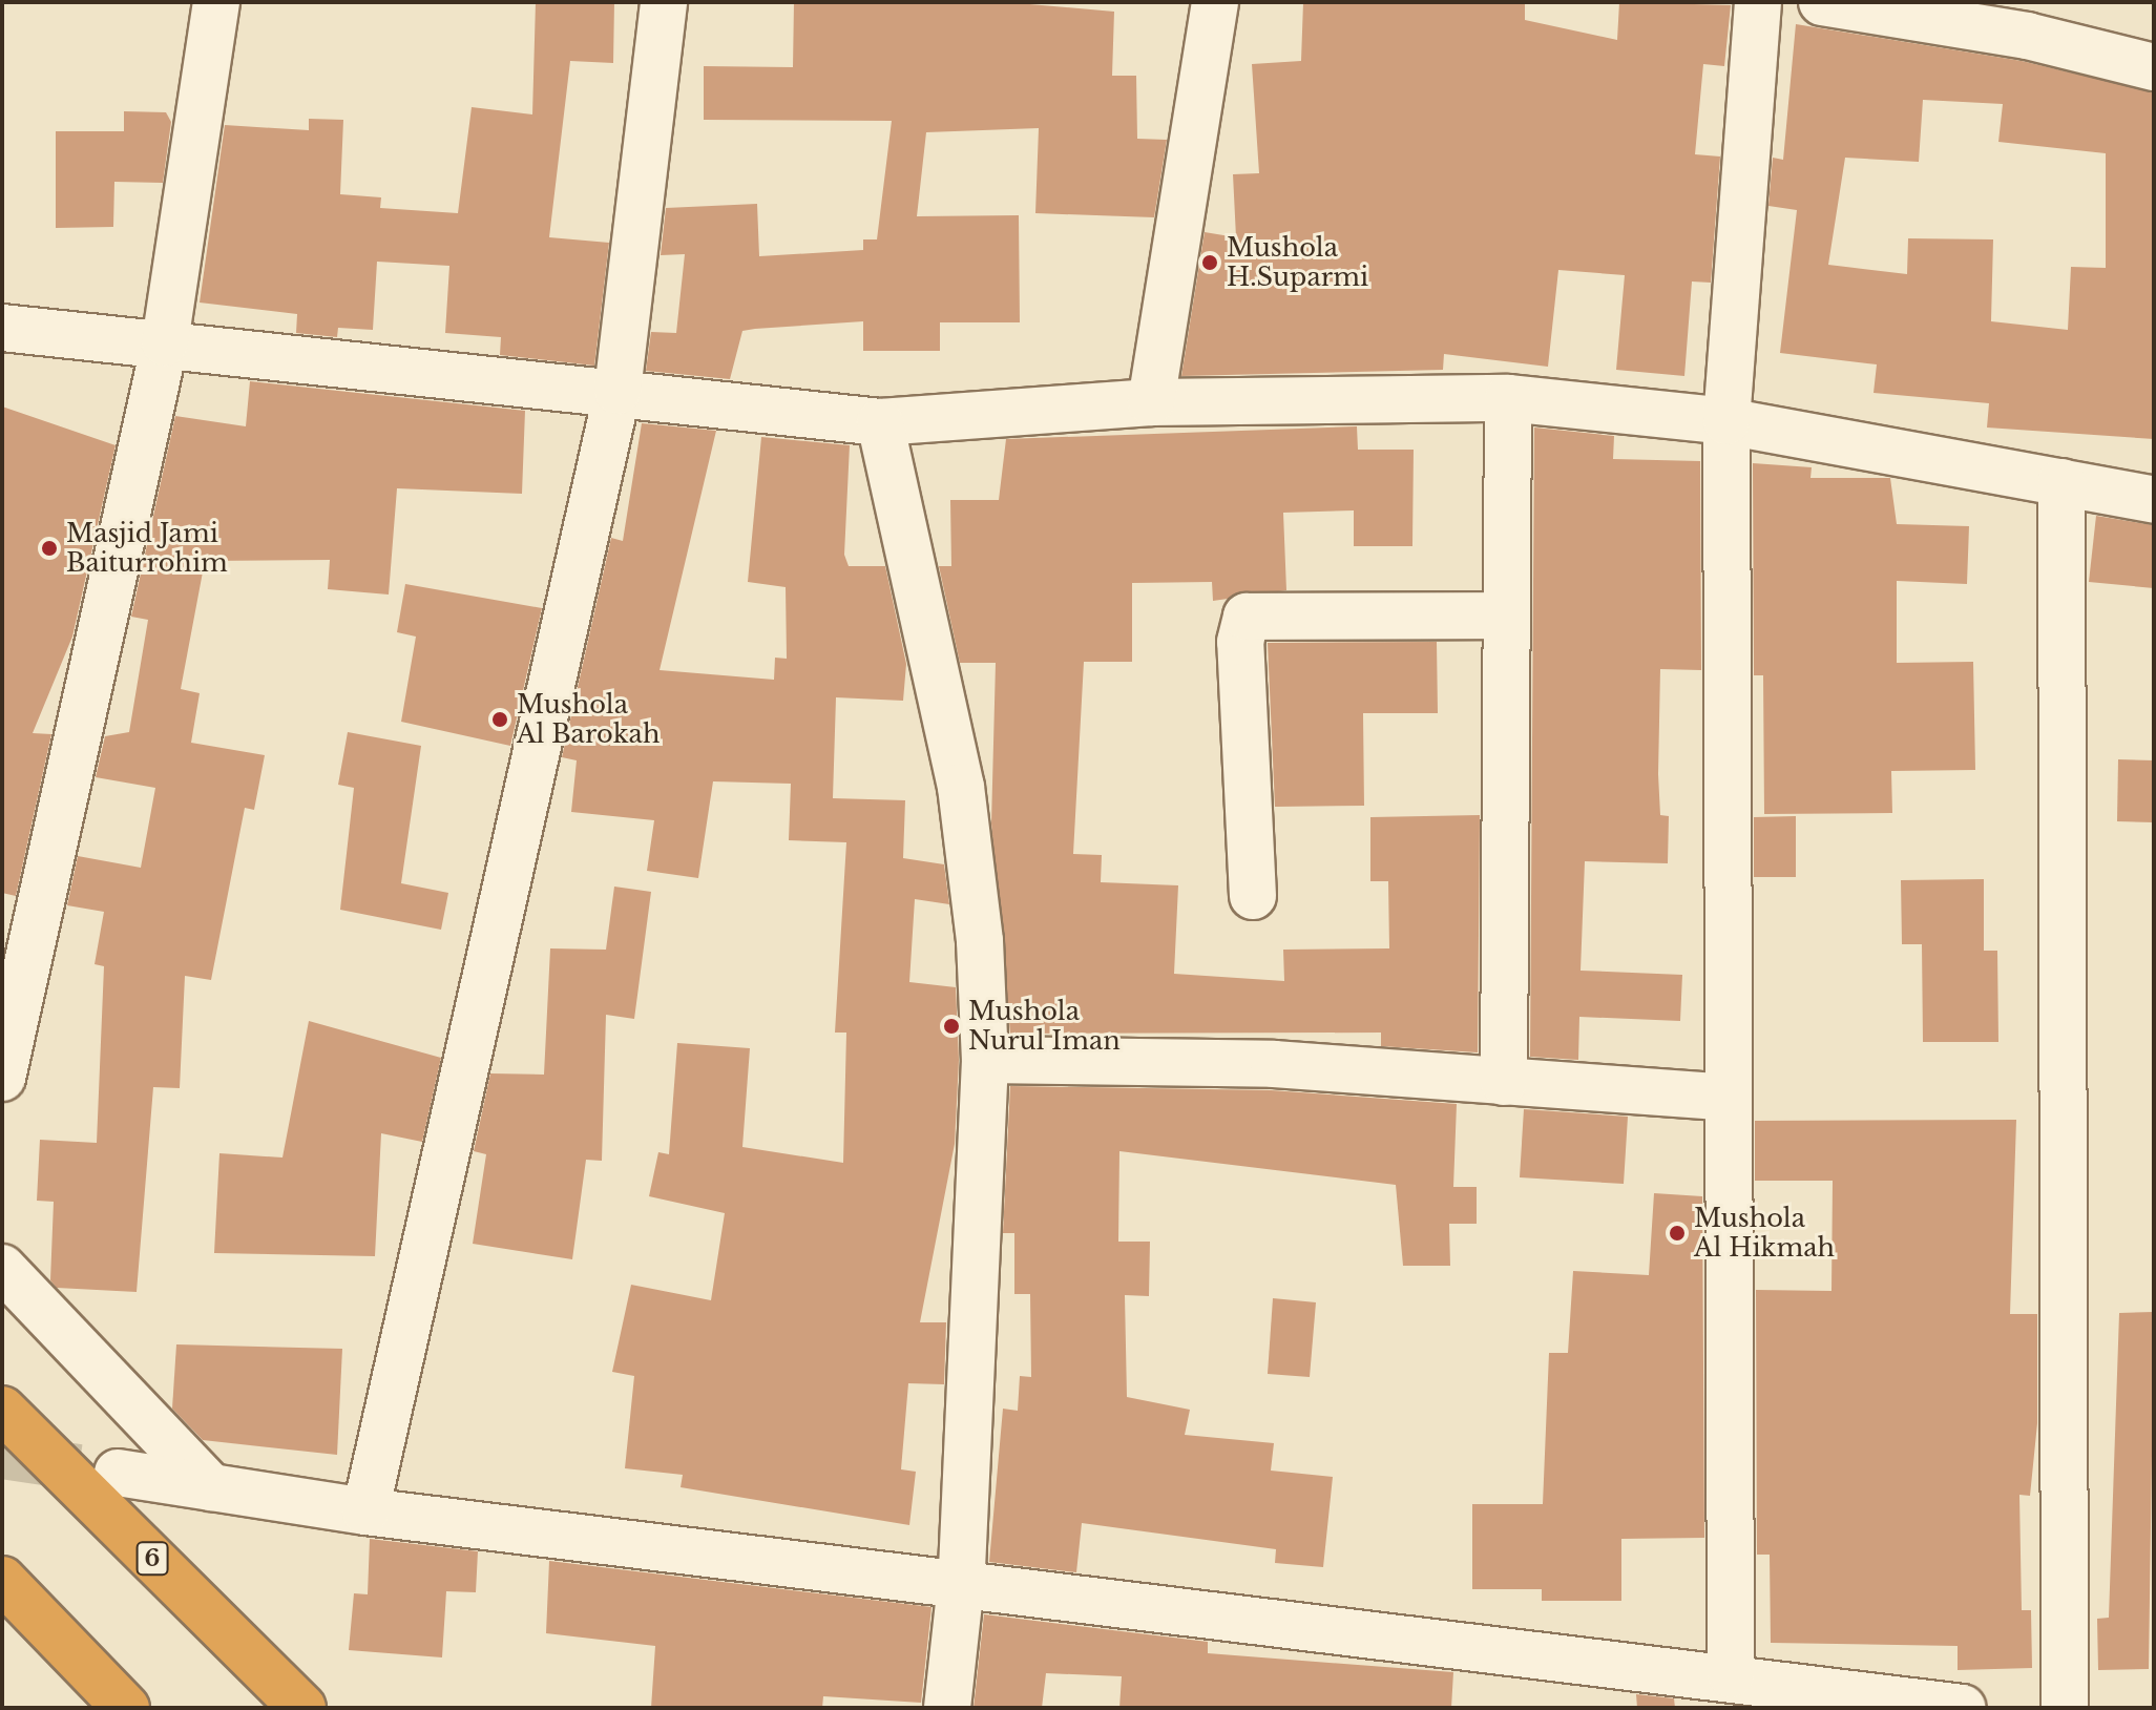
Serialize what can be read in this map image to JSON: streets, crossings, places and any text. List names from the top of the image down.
{
  "streets": {
    "highway": ["6"]
  },
  "places": [
    "Mushola H.Suparmi",
    "Masjid Jami Baiturrohim",
    "Mushola Al Barokah",
    "Mushola Nurul Iman",
    "Mushola Al Hikmah"
  ]
}
